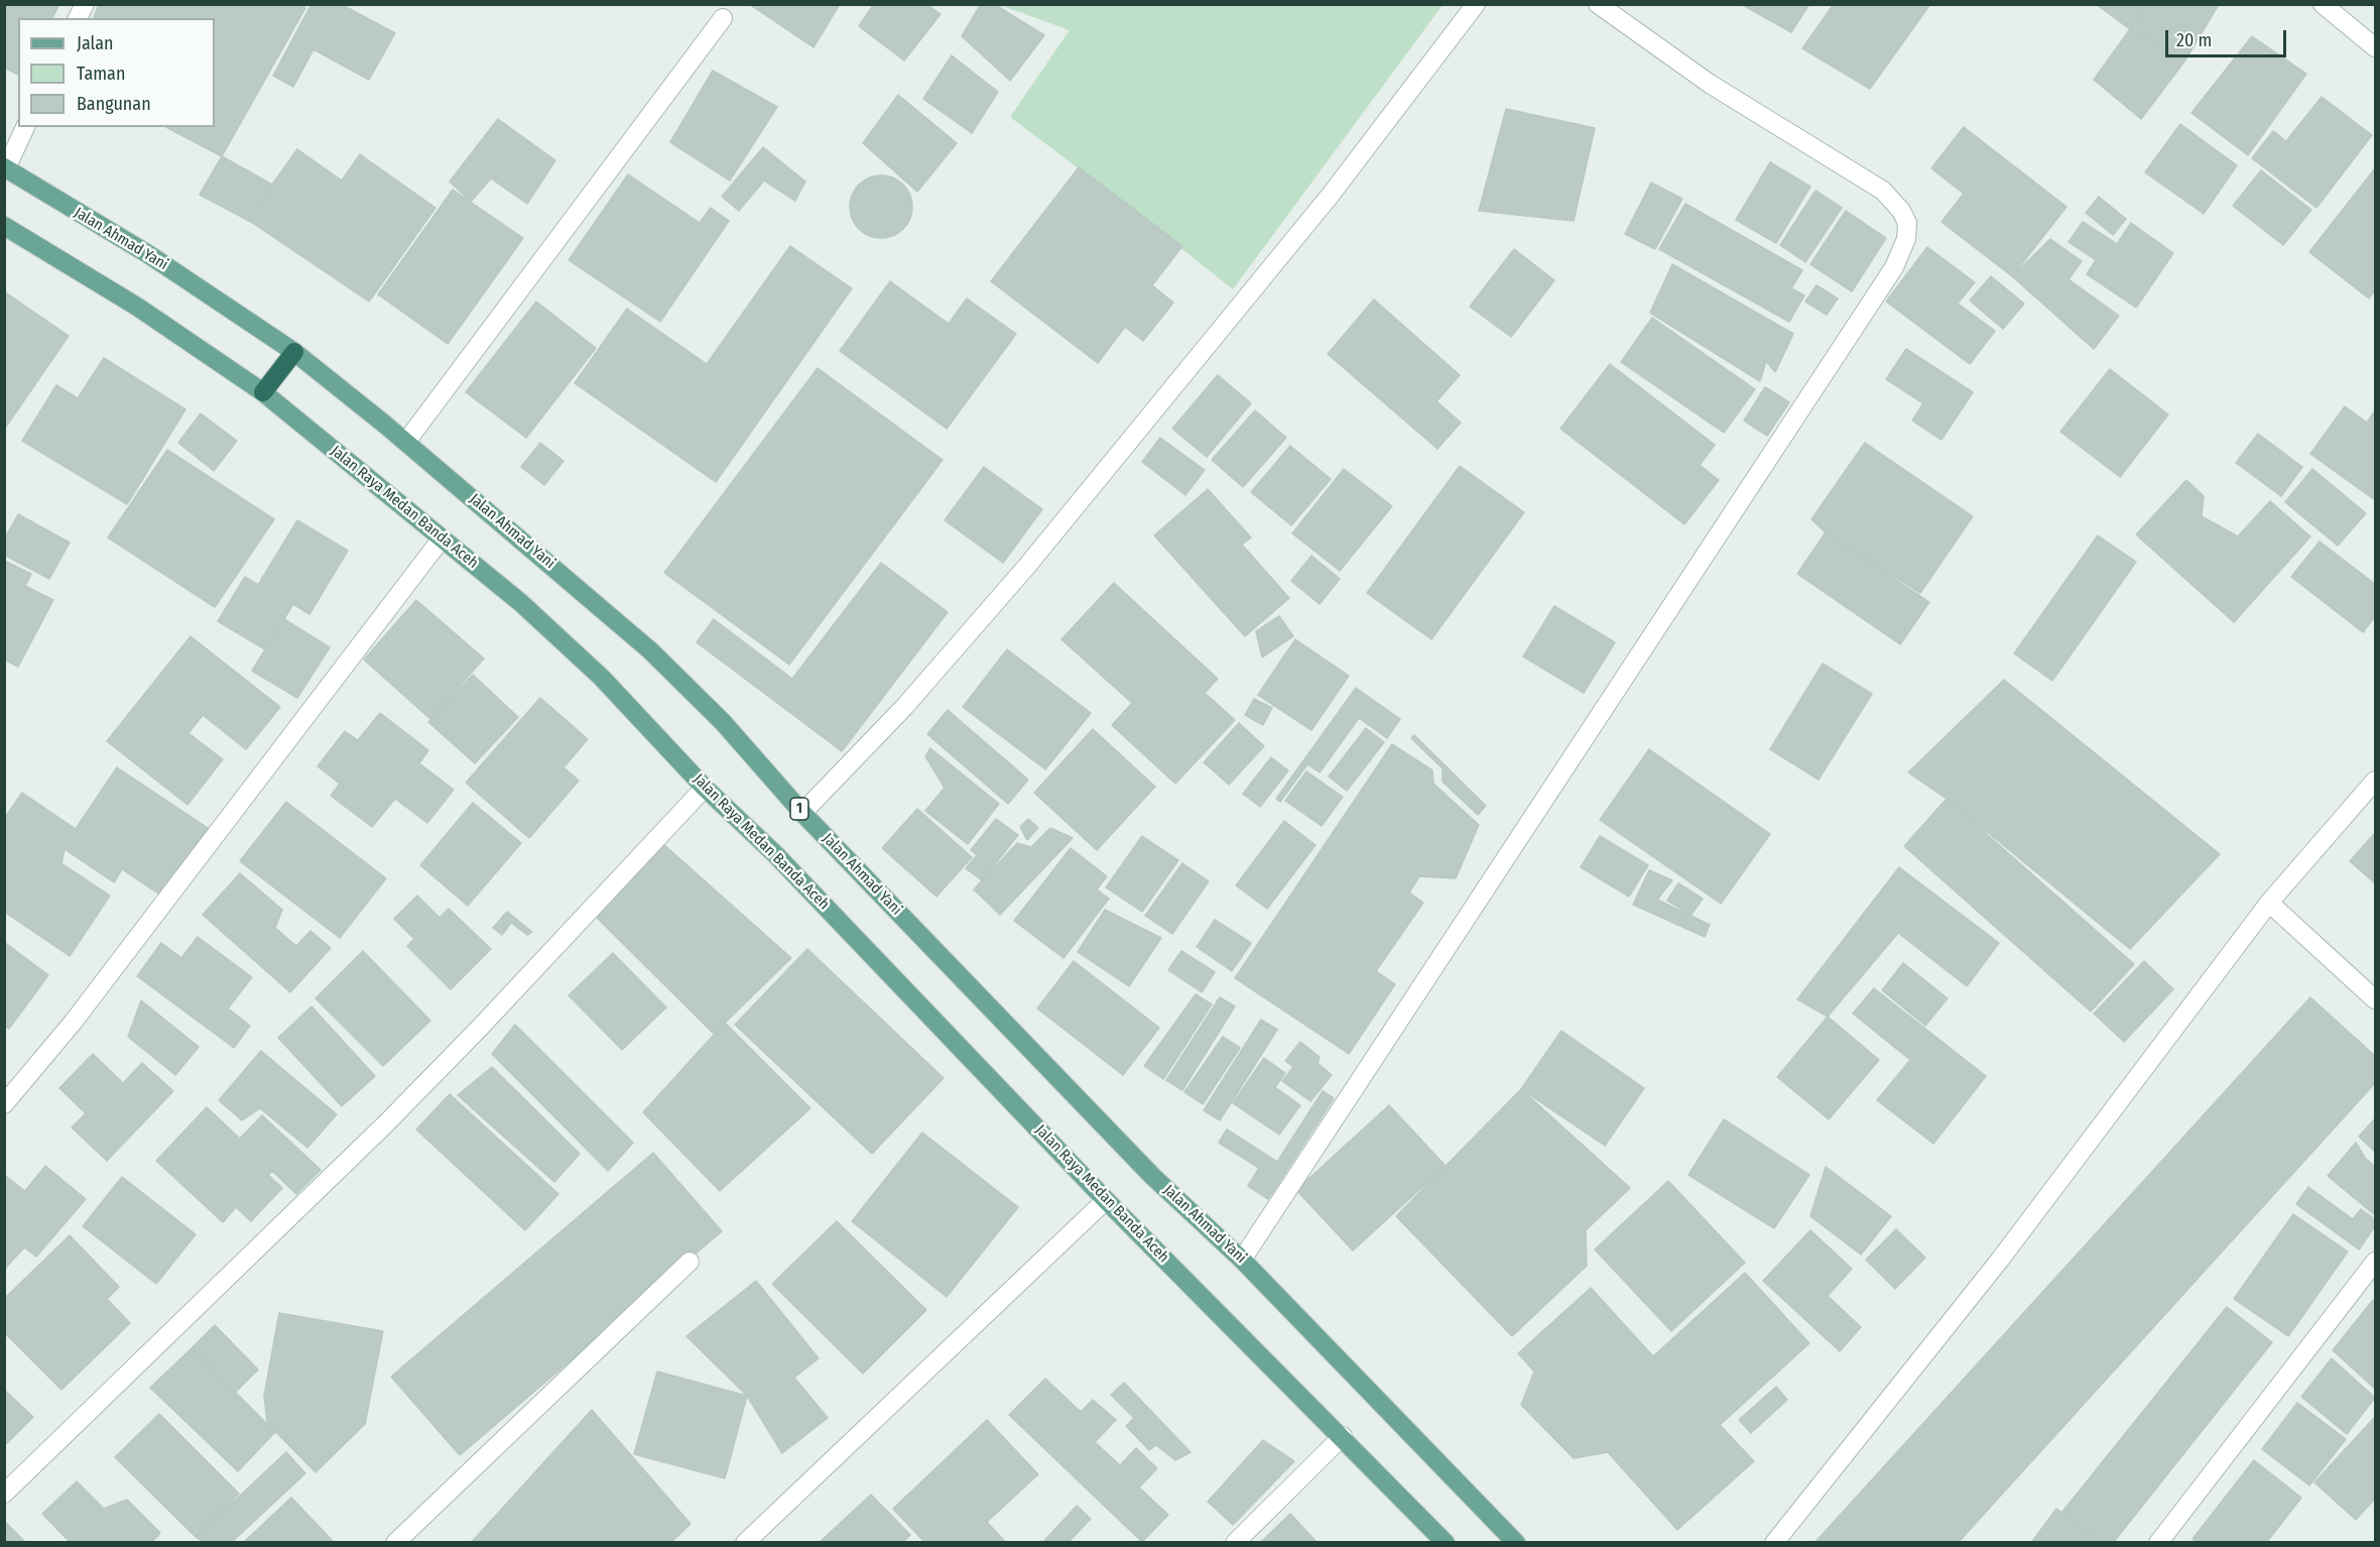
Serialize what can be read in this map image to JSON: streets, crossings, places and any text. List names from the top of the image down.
{
  "streets": {
    "main road": ["Jalan Ahmad Yani", "Jalan Raya Medan Banda Aceh", "1"]
  },
  "legend": ["Jalan", "Taman", "Bangunan"],
  "scale_bar": "20 m"
}
